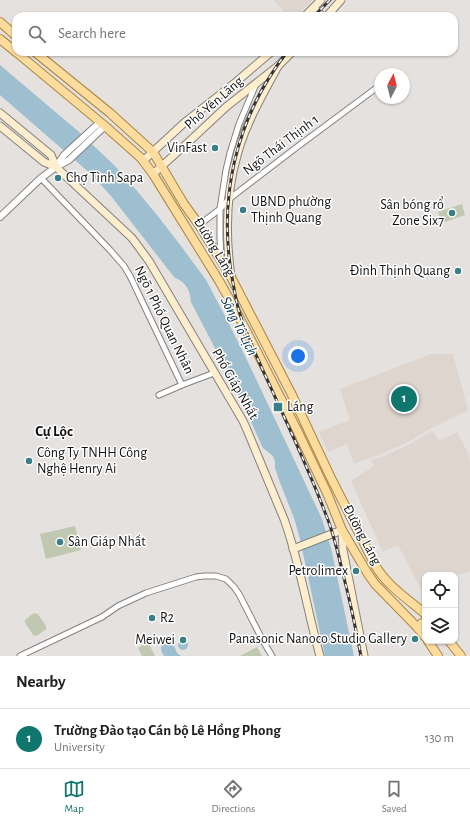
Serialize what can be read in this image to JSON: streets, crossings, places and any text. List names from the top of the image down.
{
  "streets": {
    "main road": ["Phố Yên Lãng", "Đường Láng", "Phố Giáp Nhất"],
    "street": ["Ngõ Thái Thịnh 1", "Ngõ 1 Phố Quan Nhân"]
  },
  "crossings": [
    ["Phố Yên Lãng", "Đường Láng"],
    ["Ngõ Thái Thịnh 1", "Đường Láng"]
  ],
  "districts": ["Cự Lộc"],
  "water": ["Sông Tô Lịch"],
  "places": {
    "other": [
      "VinFast",
      "Chợ Tình Sapa",
      "UBND phường Thịnh Quang",
      "Sân bóng rổ Zone Six7",
      "Đình Thịnh Quang",
      "Công Ty TNHH Công Nghệ Henry Ai",
      "Sân Giáp Nhất",
      "Petrolimex",
      "R2",
      "Panasonic Nanoco Studio Gallery",
      "Meiwei"
    ],
    "transit": ["Láng"]
  },
  "north": "top",
  "page": {
    "search": "Search here",
    "pins": "1",
    "heading": "Nearby",
    "list": [
      {
        "mark": "1",
        "name": "Trường Đào tạo Cán bộ Lê Hồng Phong",
        "note": "University",
        "value": "130 m"
      }
    ],
    "nav": ["Map", "Directions", "Saved"]
  }
}
